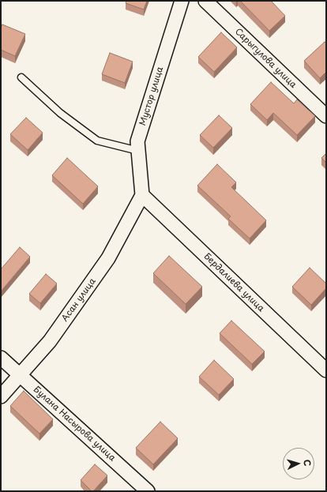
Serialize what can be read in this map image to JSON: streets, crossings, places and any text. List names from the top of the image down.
{
  "streets": {
    "street": [
      "Сарыгулова улица",
      "Мустор улица",
      "Бердалиева улица",
      "Асан улица",
      "Булана Насырова улица"
    ]
  },
  "crossings": [
    ["Мустор улица", "Бердалиева улица"],
    ["Мустор улица", "Асан улица"],
    ["Бердалиева улица", "Асан улица"],
    ["Асан улица", "Булана Насырова улица"]
  ],
  "north": "right"
}
